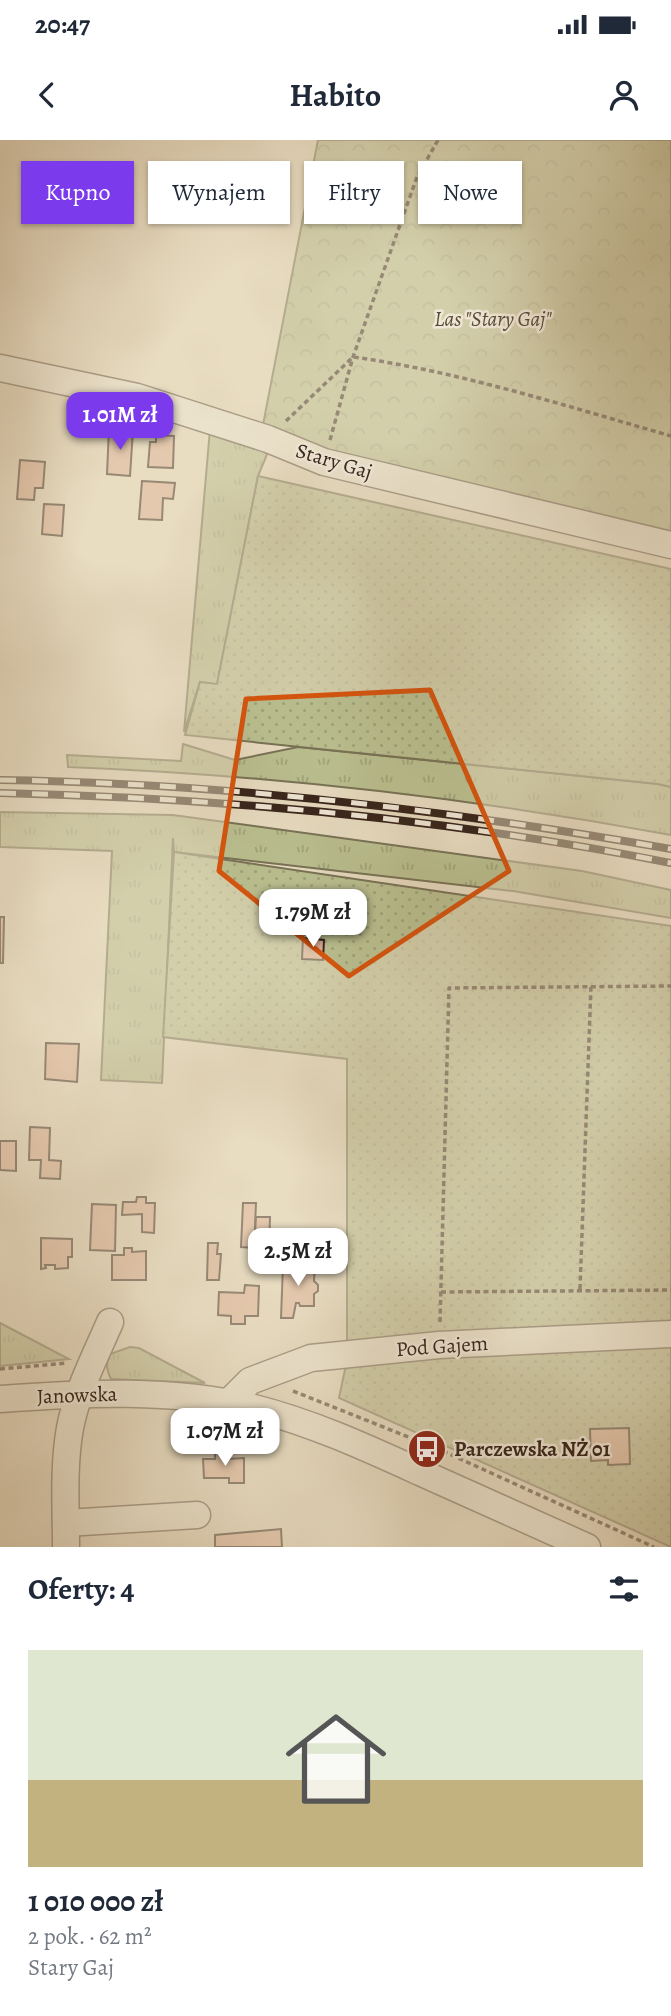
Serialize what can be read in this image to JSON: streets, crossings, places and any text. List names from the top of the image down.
{
  "streets": {
    "street": ["Stary Gaj", "Pod Gajem", "Janowska"]
  },
  "crossings": [
    ["Pod Gajem", "Janowska"]
  ],
  "parks": ["Las \"Stary Gaj\""],
  "places": {
    "bus stop": ["Parczewska NŻ 01"]
  },
  "page": {
    "status": "20:47",
    "header": "Habito",
    "chip": [
      "Kupno",
      "Wynajem",
      "Filtry",
      "Nowe"
    ],
    "price": [
      "1.01M zł",
      "1.79M zł",
      "2.5M zł",
      "1.07M zł"
    ],
    "heading": "Oferty: 4",
    "list": [
      {
        "name": "1 010 000 zł",
        "note": "2 pok. · 62 m² · Stary Gaj"
      }
    ]
  }
}
